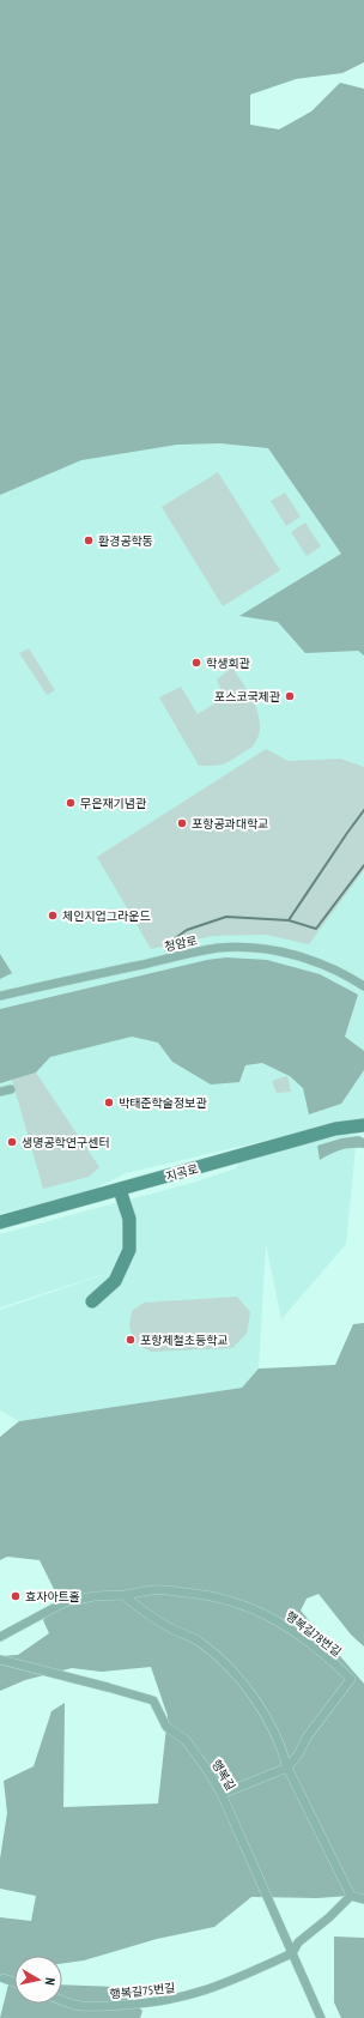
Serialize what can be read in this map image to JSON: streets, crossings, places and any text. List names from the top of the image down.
{
  "streets": {
    "street": [
      "청암로",
      "지곡로",
      "행복길78번길",
      "행복길",
      "행복길75번길"
    ]
  },
  "crossings": [
    ["행복길", "행복길75번길"]
  ],
  "places": [
    "환경공학동",
    "학생회관",
    "포스코국제관",
    "무은재기념관",
    "포항공과대학교",
    "체인지업그라운드",
    "박태준학술정보관",
    "생명공학연구센터",
    "포항제철초등학교",
    "효자아트홀"
  ],
  "north": "right"
}
